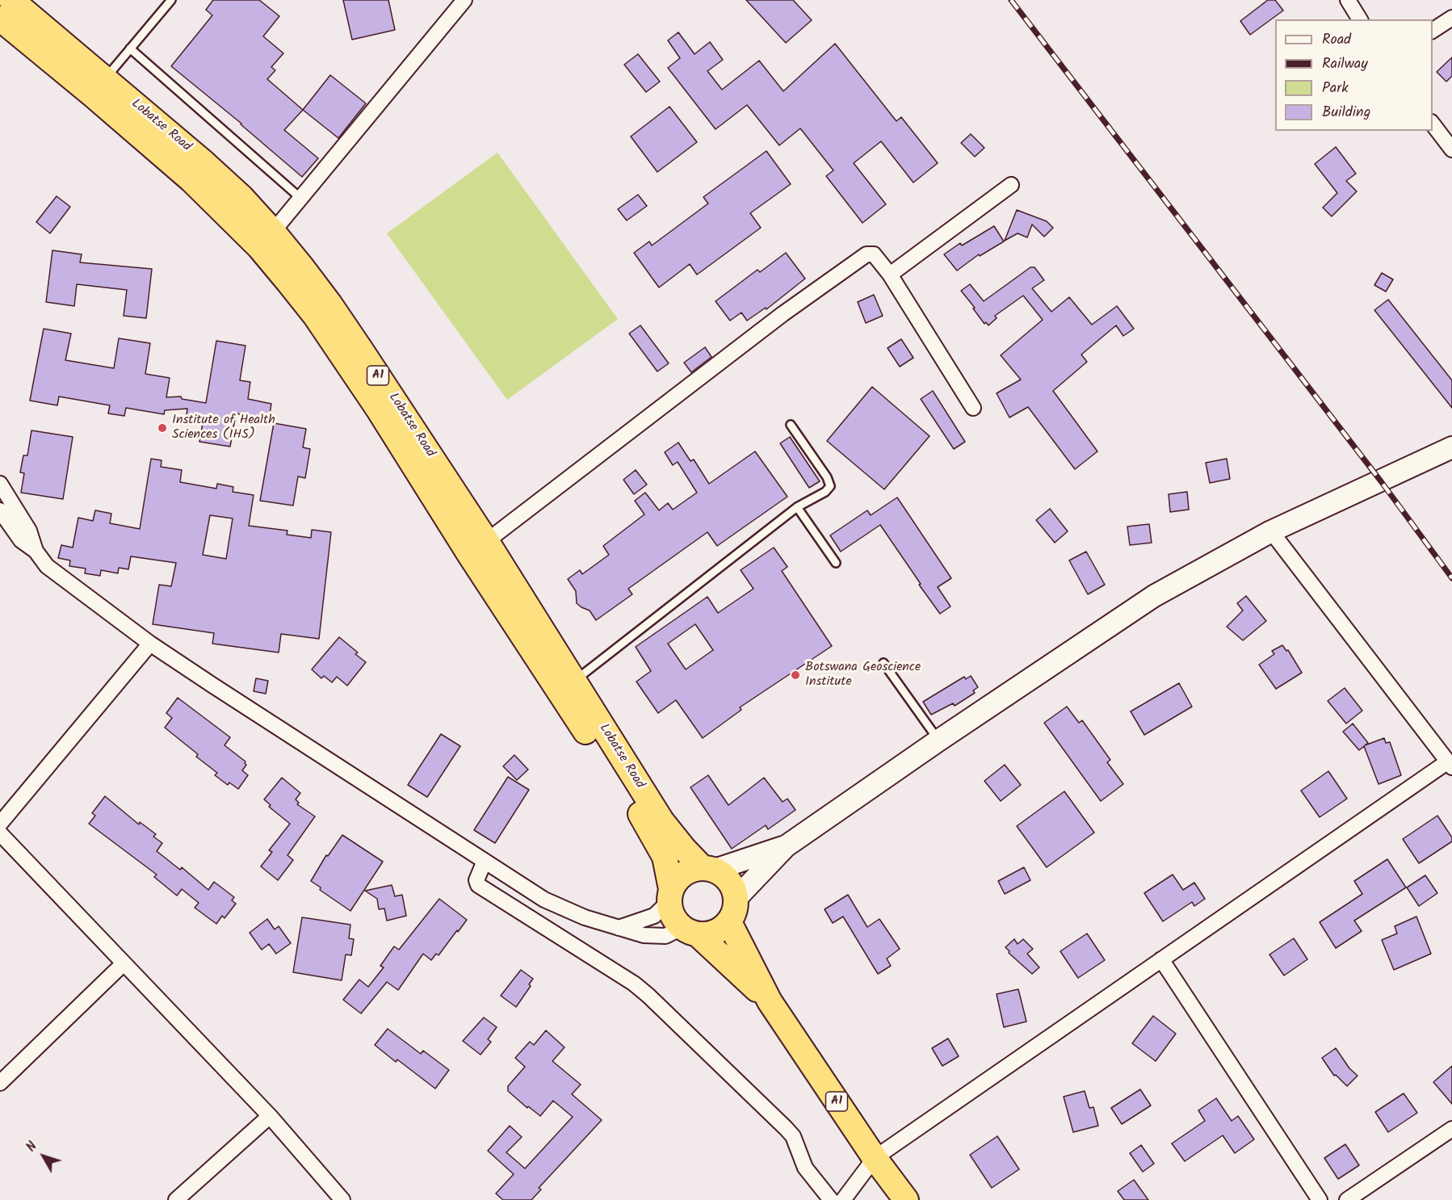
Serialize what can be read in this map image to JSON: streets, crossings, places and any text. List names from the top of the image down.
{
  "streets": {
    "highway": ["Lobatse Road", "A1"]
  },
  "places": ["Institute of Health Sciences (IHS)", "Botswana Geoscience Institute"],
  "legend": [
    "Road",
    "Railway",
    "Park",
    "Building"
  ],
  "north": "top left"
}
